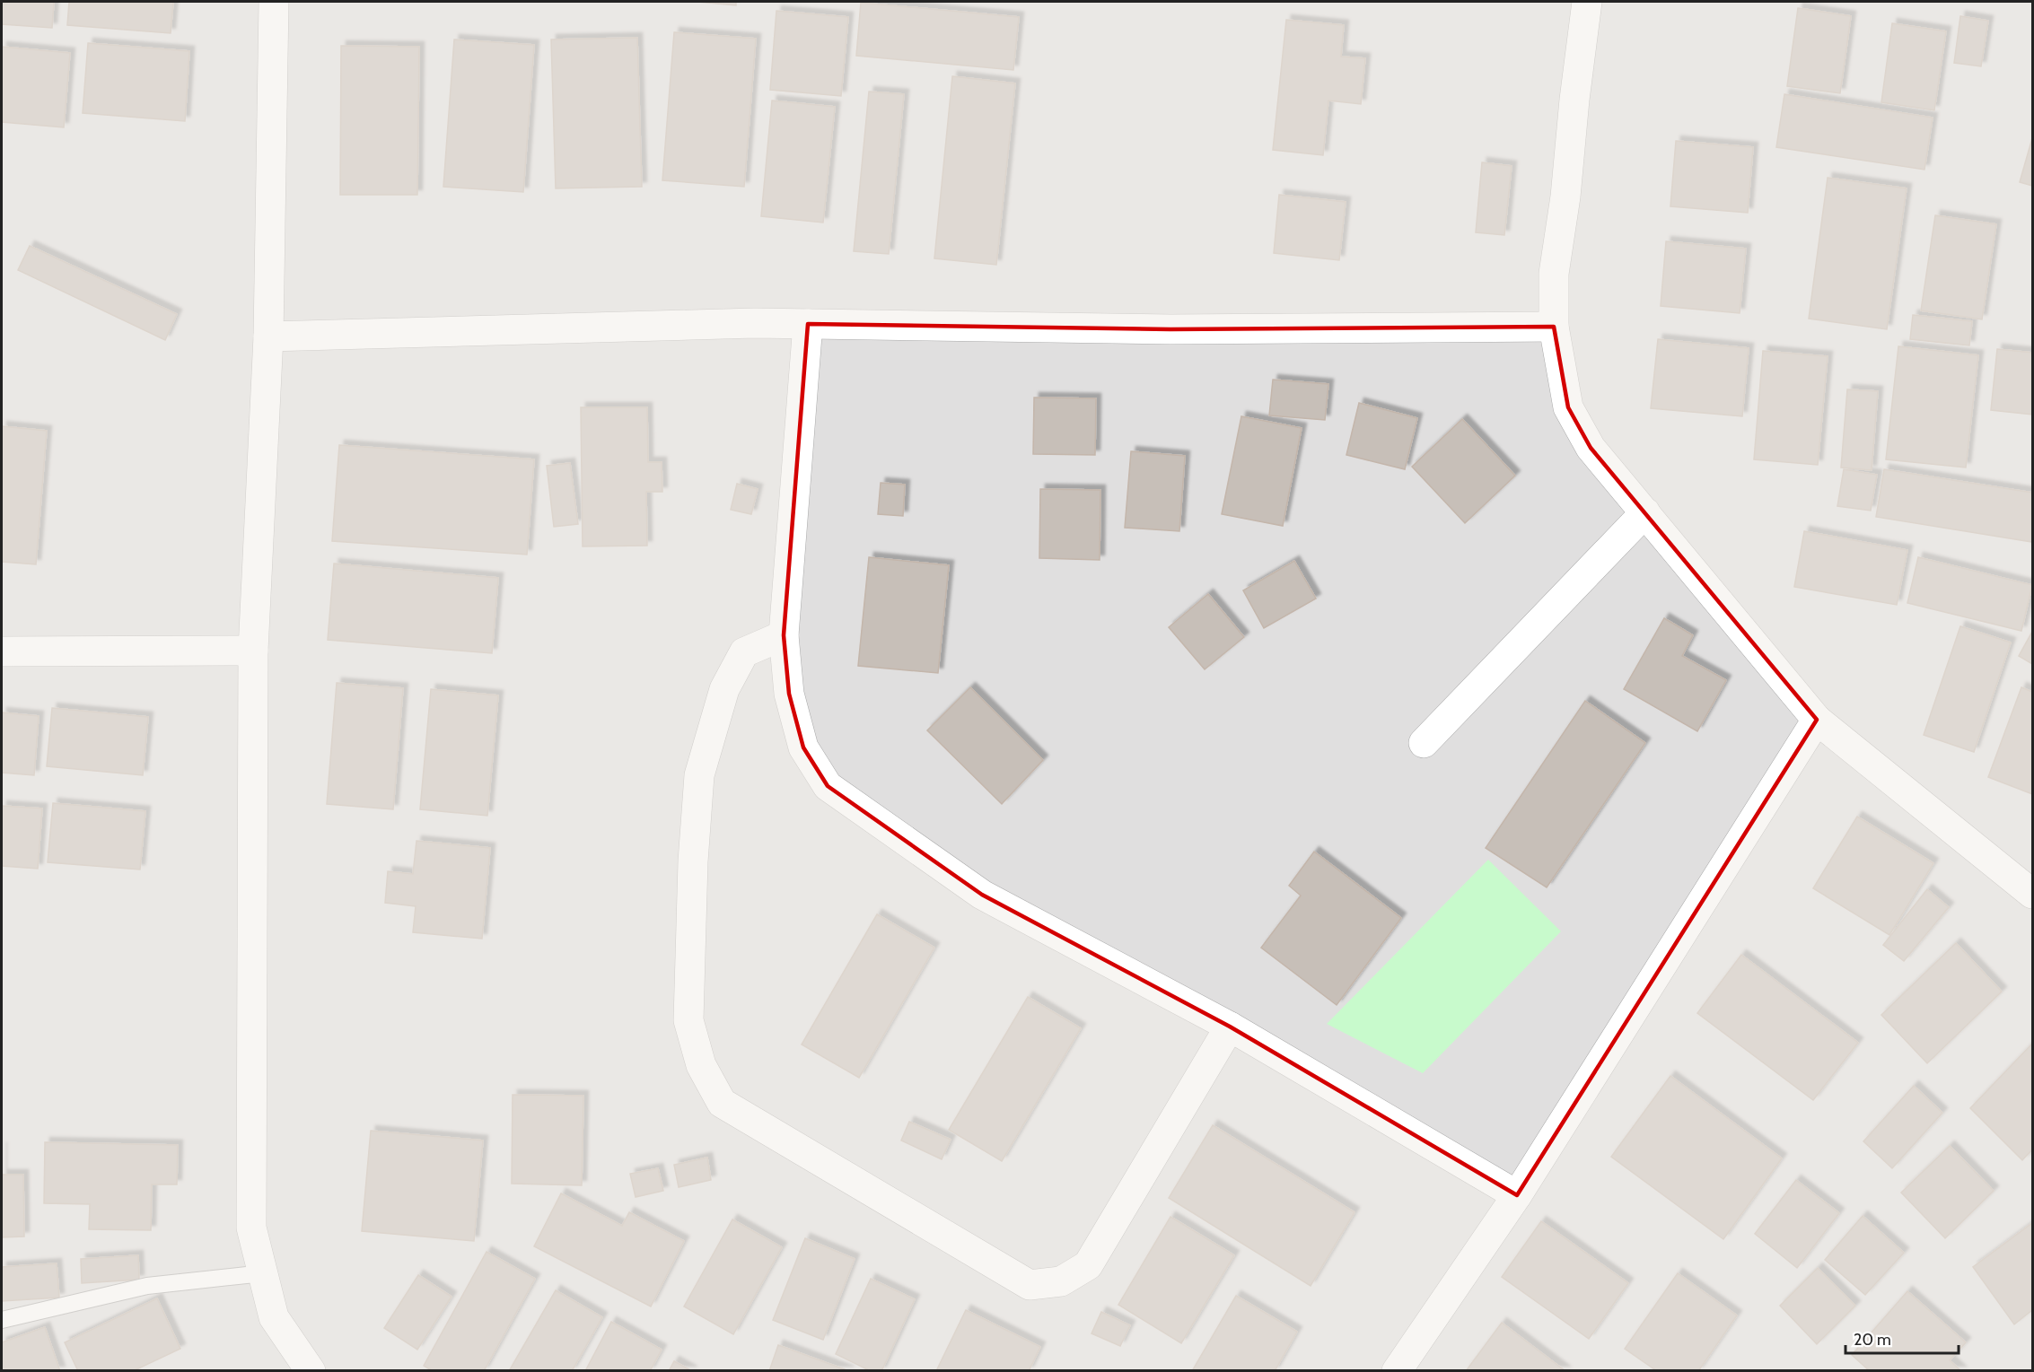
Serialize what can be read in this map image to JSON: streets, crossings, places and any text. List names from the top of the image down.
{
  "scale_bar": "20 m"
}
